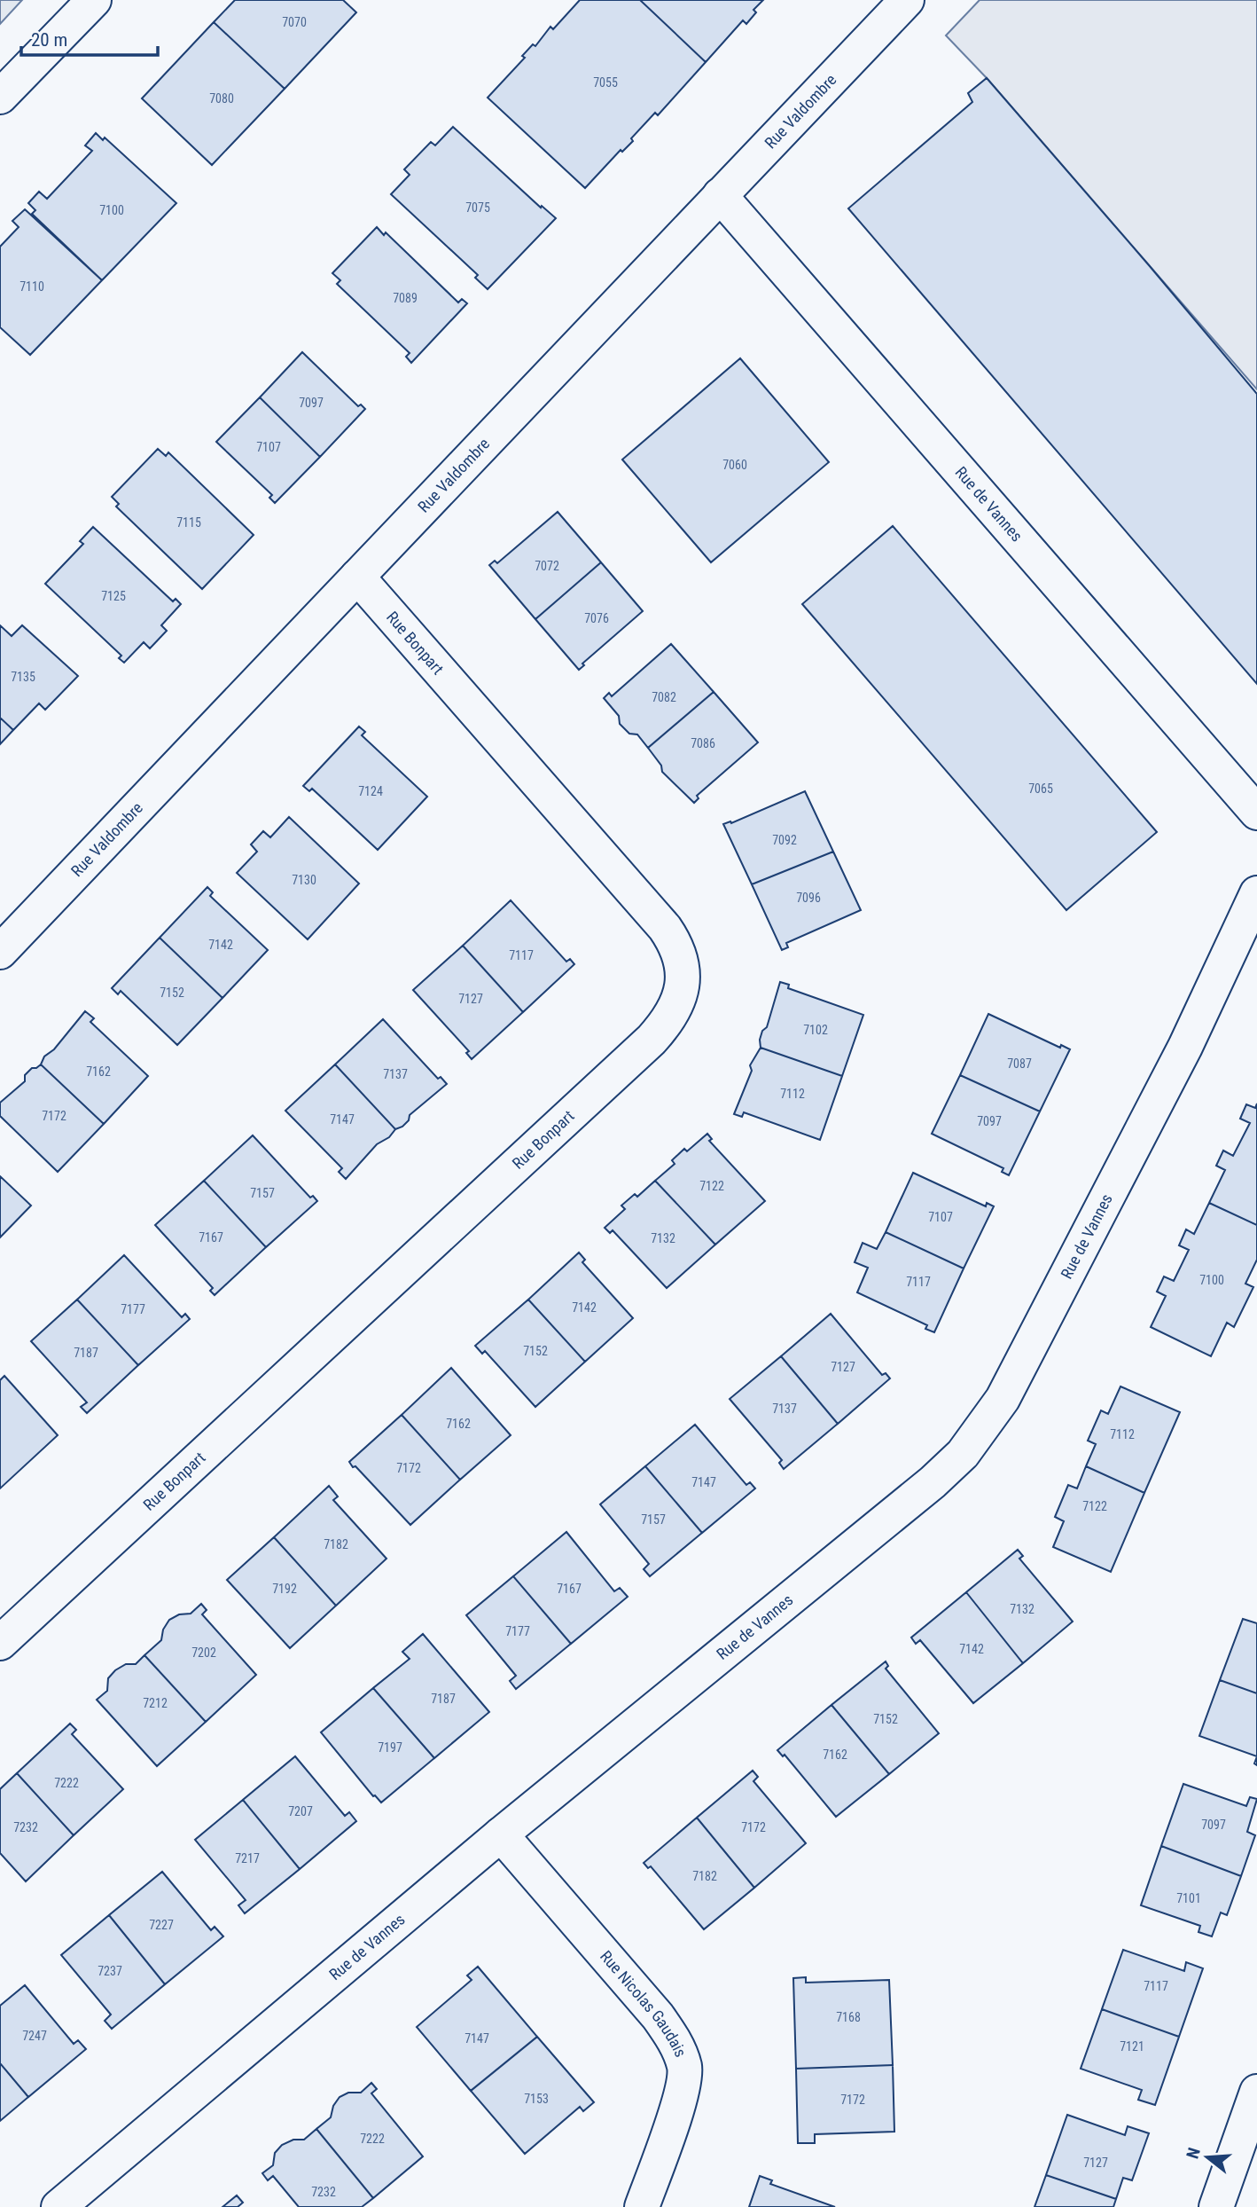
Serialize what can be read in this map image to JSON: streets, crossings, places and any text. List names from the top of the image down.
{
  "streets": {
    "street": [
      "Rue Valdombre",
      "Rue de Vannes",
      "Rue Bonpart",
      "Rue Nicolas Gaudais"
    ]
  },
  "crossings": [
    ["Rue Valdombre", "Rue de Vannes"],
    ["Rue Valdombre", "Rue Bonpart"],
    ["Rue de Vannes", "Rue Nicolas Gaudais"]
  ],
  "house_numbers": [
    "7070",
    "7055",
    "7080",
    "7075",
    "7100",
    "7110",
    "7089",
    "7097",
    "7107",
    "7060",
    "7115",
    "7072",
    "7125",
    "7076",
    "7135",
    "7082",
    "7086",
    "7065",
    "7124",
    "7092",
    "7130",
    "7096",
    "7142",
    "7117",
    "7152",
    "7127",
    "7102",
    "7087",
    "7162",
    "7137",
    "7112",
    "7172",
    "7147",
    "7097",
    "7122",
    "7157",
    "7107",
    "7167",
    "7132",
    "7100",
    "7117",
    "7142",
    "7177",
    "7152",
    "7187",
    "7127",
    "7137",
    "7162",
    "7112",
    "7172",
    "7147",
    "7122",
    "7157",
    "7182",
    "7192",
    "7167",
    "7132",
    "7177",
    "7142",
    "7202",
    "7187",
    "7212",
    "7152",
    "7197",
    "7162",
    "7222",
    "7207",
    "7097",
    "7232",
    "7172",
    "7217",
    "7182",
    "7101",
    "7227",
    "7237",
    "7117",
    "7168",
    "7247",
    "7147",
    "7121",
    "7153",
    "7172",
    "7222",
    "7127",
    "7232"
  ],
  "scale_bar": "20 m",
  "north": "left"
}
